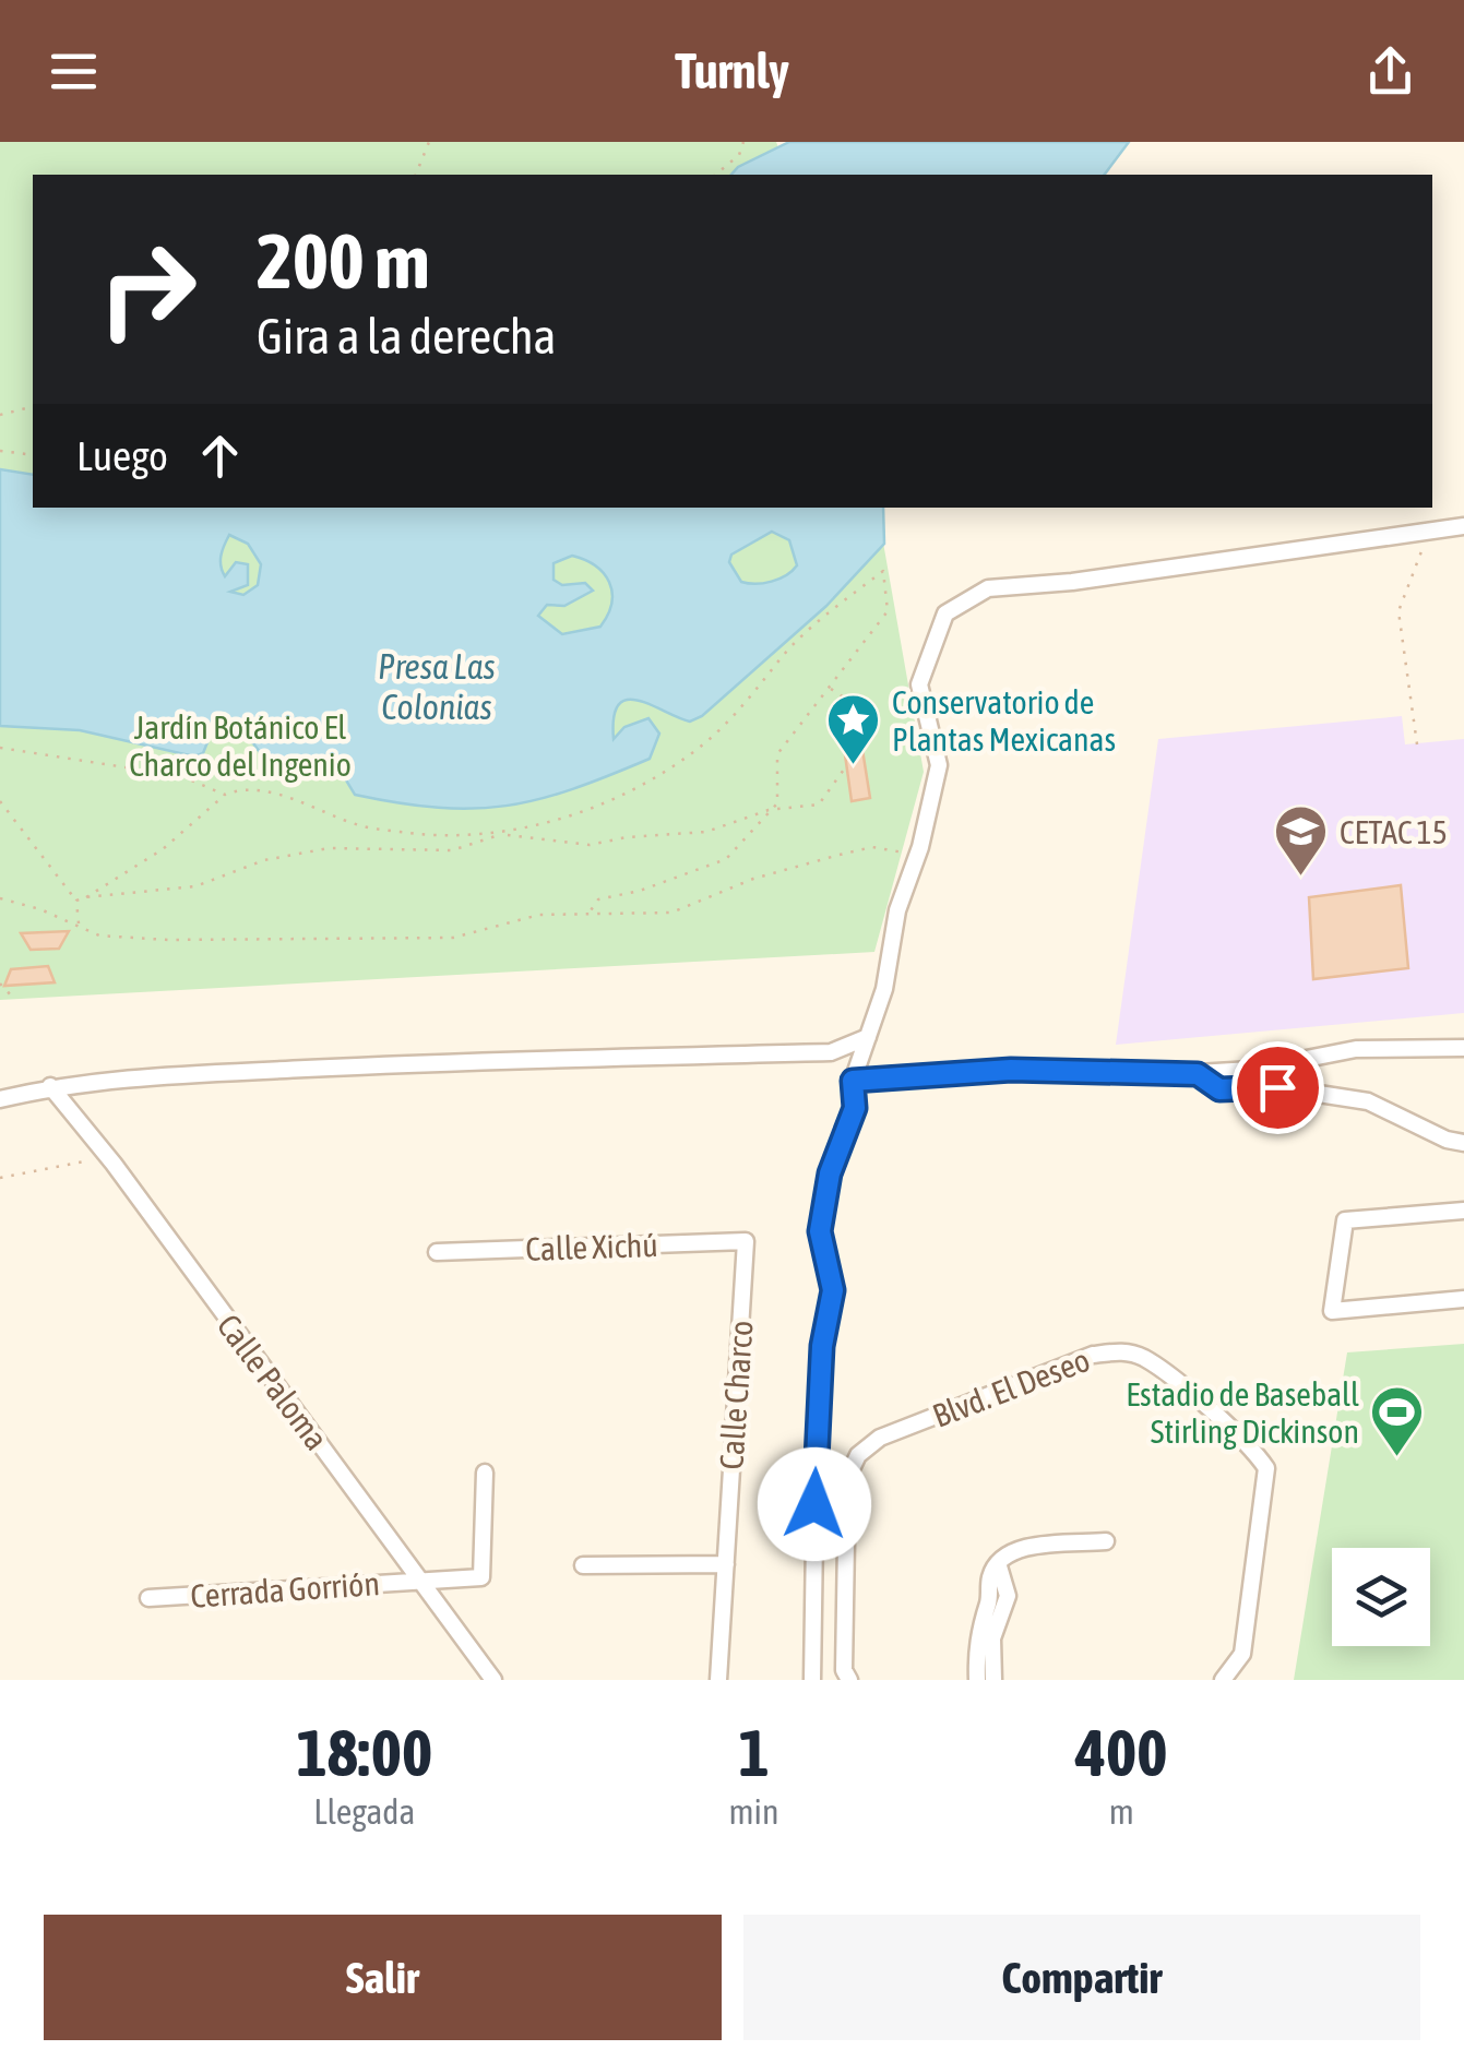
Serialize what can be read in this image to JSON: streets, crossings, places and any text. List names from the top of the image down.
{
  "streets": {
    "street": [
      "Calle Xichú",
      "Calle Paloma",
      "Blvd. El Deseo",
      "Calle Charco",
      "Cerrada Gorrión"
    ]
  },
  "crossings": [
    ["Calle Xichú", "Calle Charco"],
    ["Calle Paloma", "Cerrada Gorrión"]
  ],
  "water": ["Presa Las Colonias"],
  "parks": ["Jardín Botánico El Charco del Ingenio"],
  "places": {
    "place": ["Conservatorio de Plantas Mexicanas"],
    "school or university": ["CETAC 15"],
    "sports": ["Estadio de Baseball Stirling Dickinson"]
  },
  "page": {
    "header": "Turnly",
    "turn": ["200 m", "Gira a la derecha"],
    "then": "Luego",
    "eta": [
      "18:00",
      "Llegada",
      "1",
      "min",
      "400",
      "m"
    ],
    "buttons": ["Salir", "Compartir"]
  }
}
